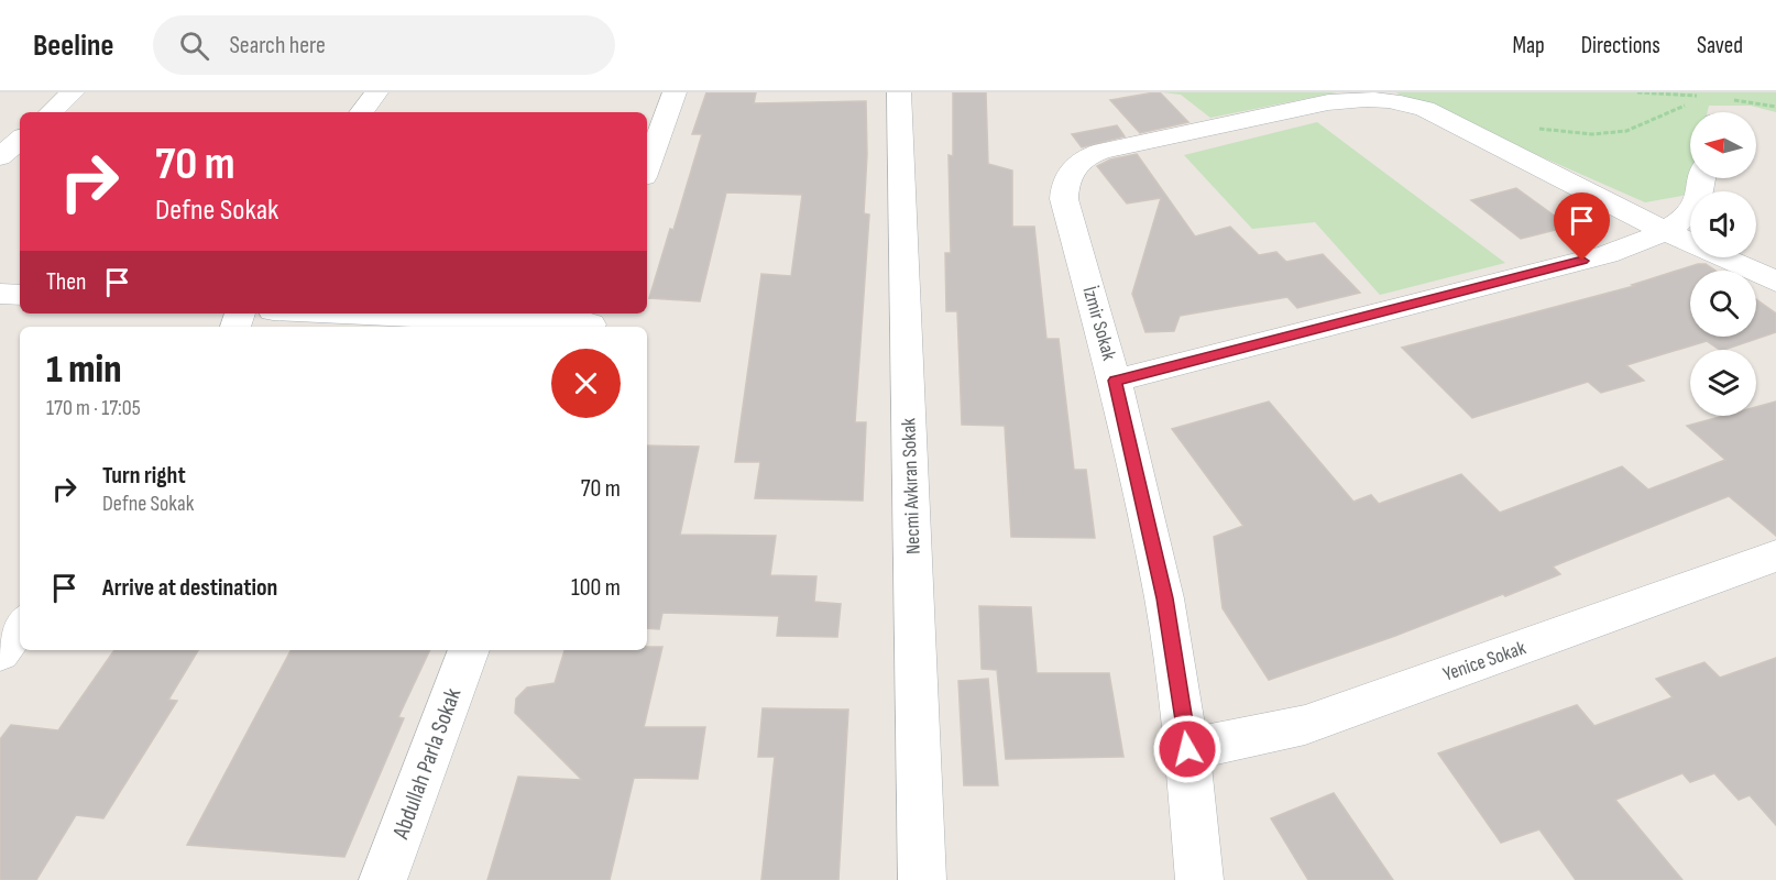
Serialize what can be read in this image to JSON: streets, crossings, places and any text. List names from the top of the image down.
{
  "streets": {
    "street": [
      "İzmir Sokak",
      "Necmi Avkıran Sokak",
      "Yenice Sokak",
      "Abdullah Parla Sokak"
    ]
  },
  "crossings": [
    ["İzmir Sokak", "Yenice Sokak"]
  ],
  "north": "left",
  "page": {
    "header": "Beeline",
    "search": "Search here",
    "nav": ["Map", "Directions", "Saved"],
    "turn": ["70 m", "Defne Sokak"],
    "then": "Then",
    "heading": ["1 min", "170 m · 17:05"],
    "list": [
      {
        "name": "Turn right",
        "note": "Defne Sokak",
        "value": "70 m"
      },
      {
        "name": "Arrive at destination",
        "value": "100 m"
      }
    ]
  }
}
